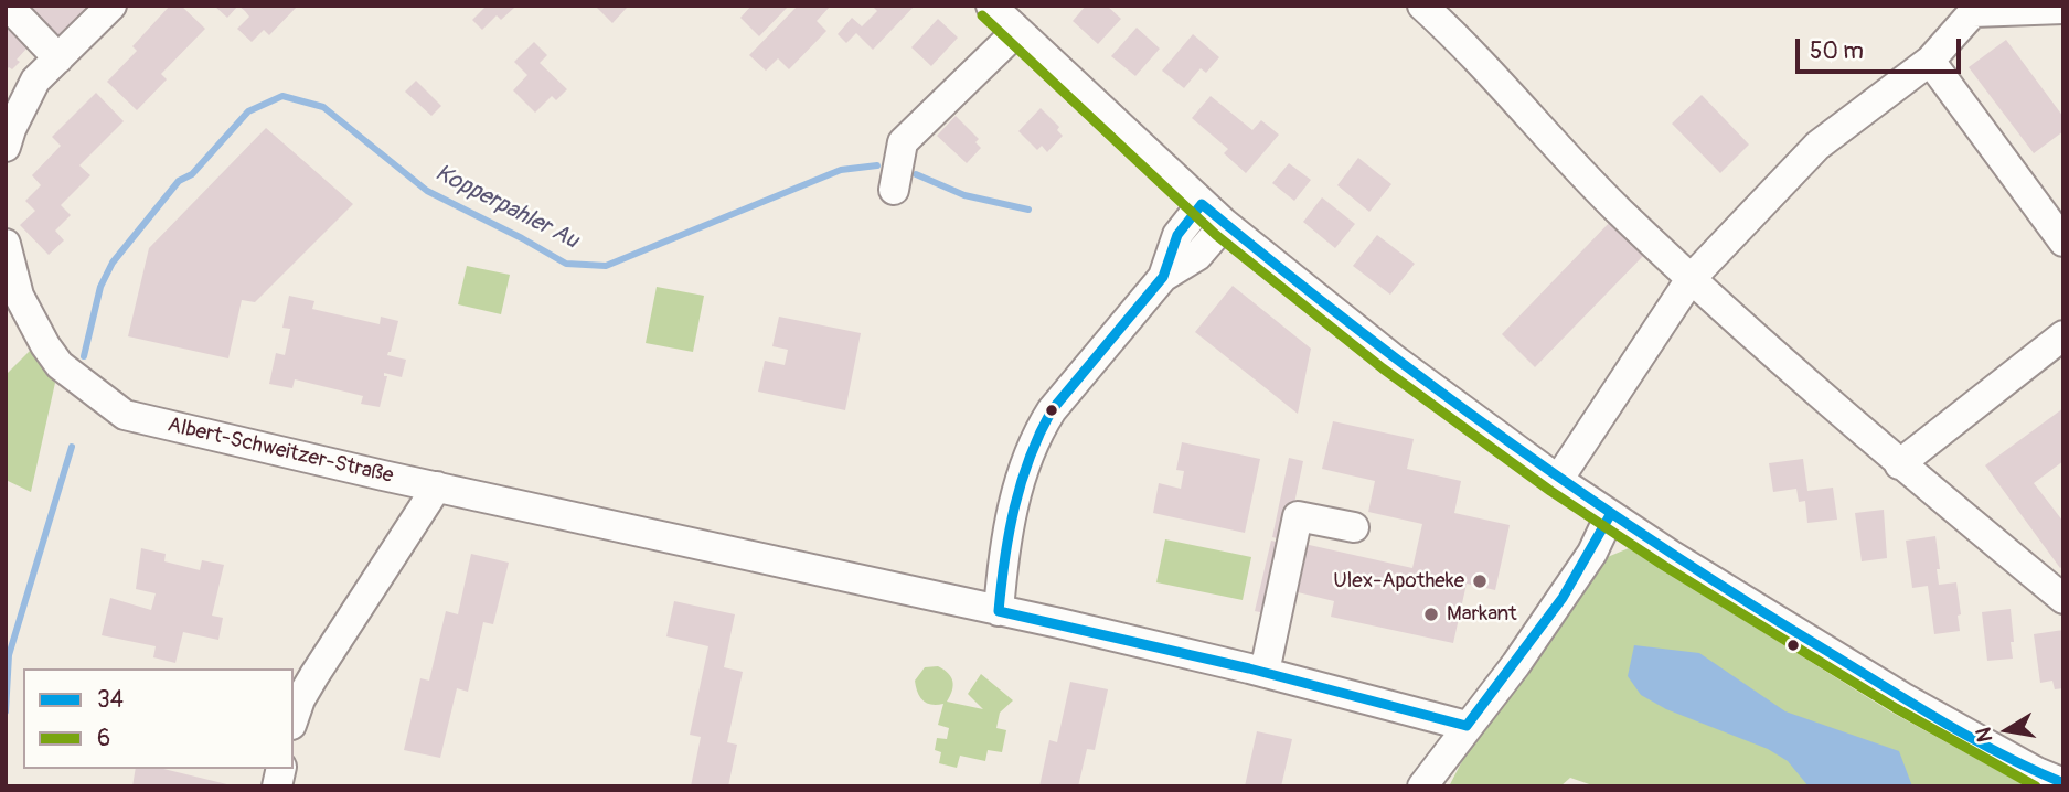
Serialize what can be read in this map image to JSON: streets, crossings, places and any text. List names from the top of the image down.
{
  "streets": {
    "street": ["Albert-Schweitzer-Straße"]
  },
  "water": ["Kopperpahler Au"],
  "places": ["Ulex-Apotheke", "Markant"],
  "lines": ["transit line 6", "transit line 34"],
  "legend": ["34", "6"],
  "scale_bar": "50 m",
  "north": "left"
}
